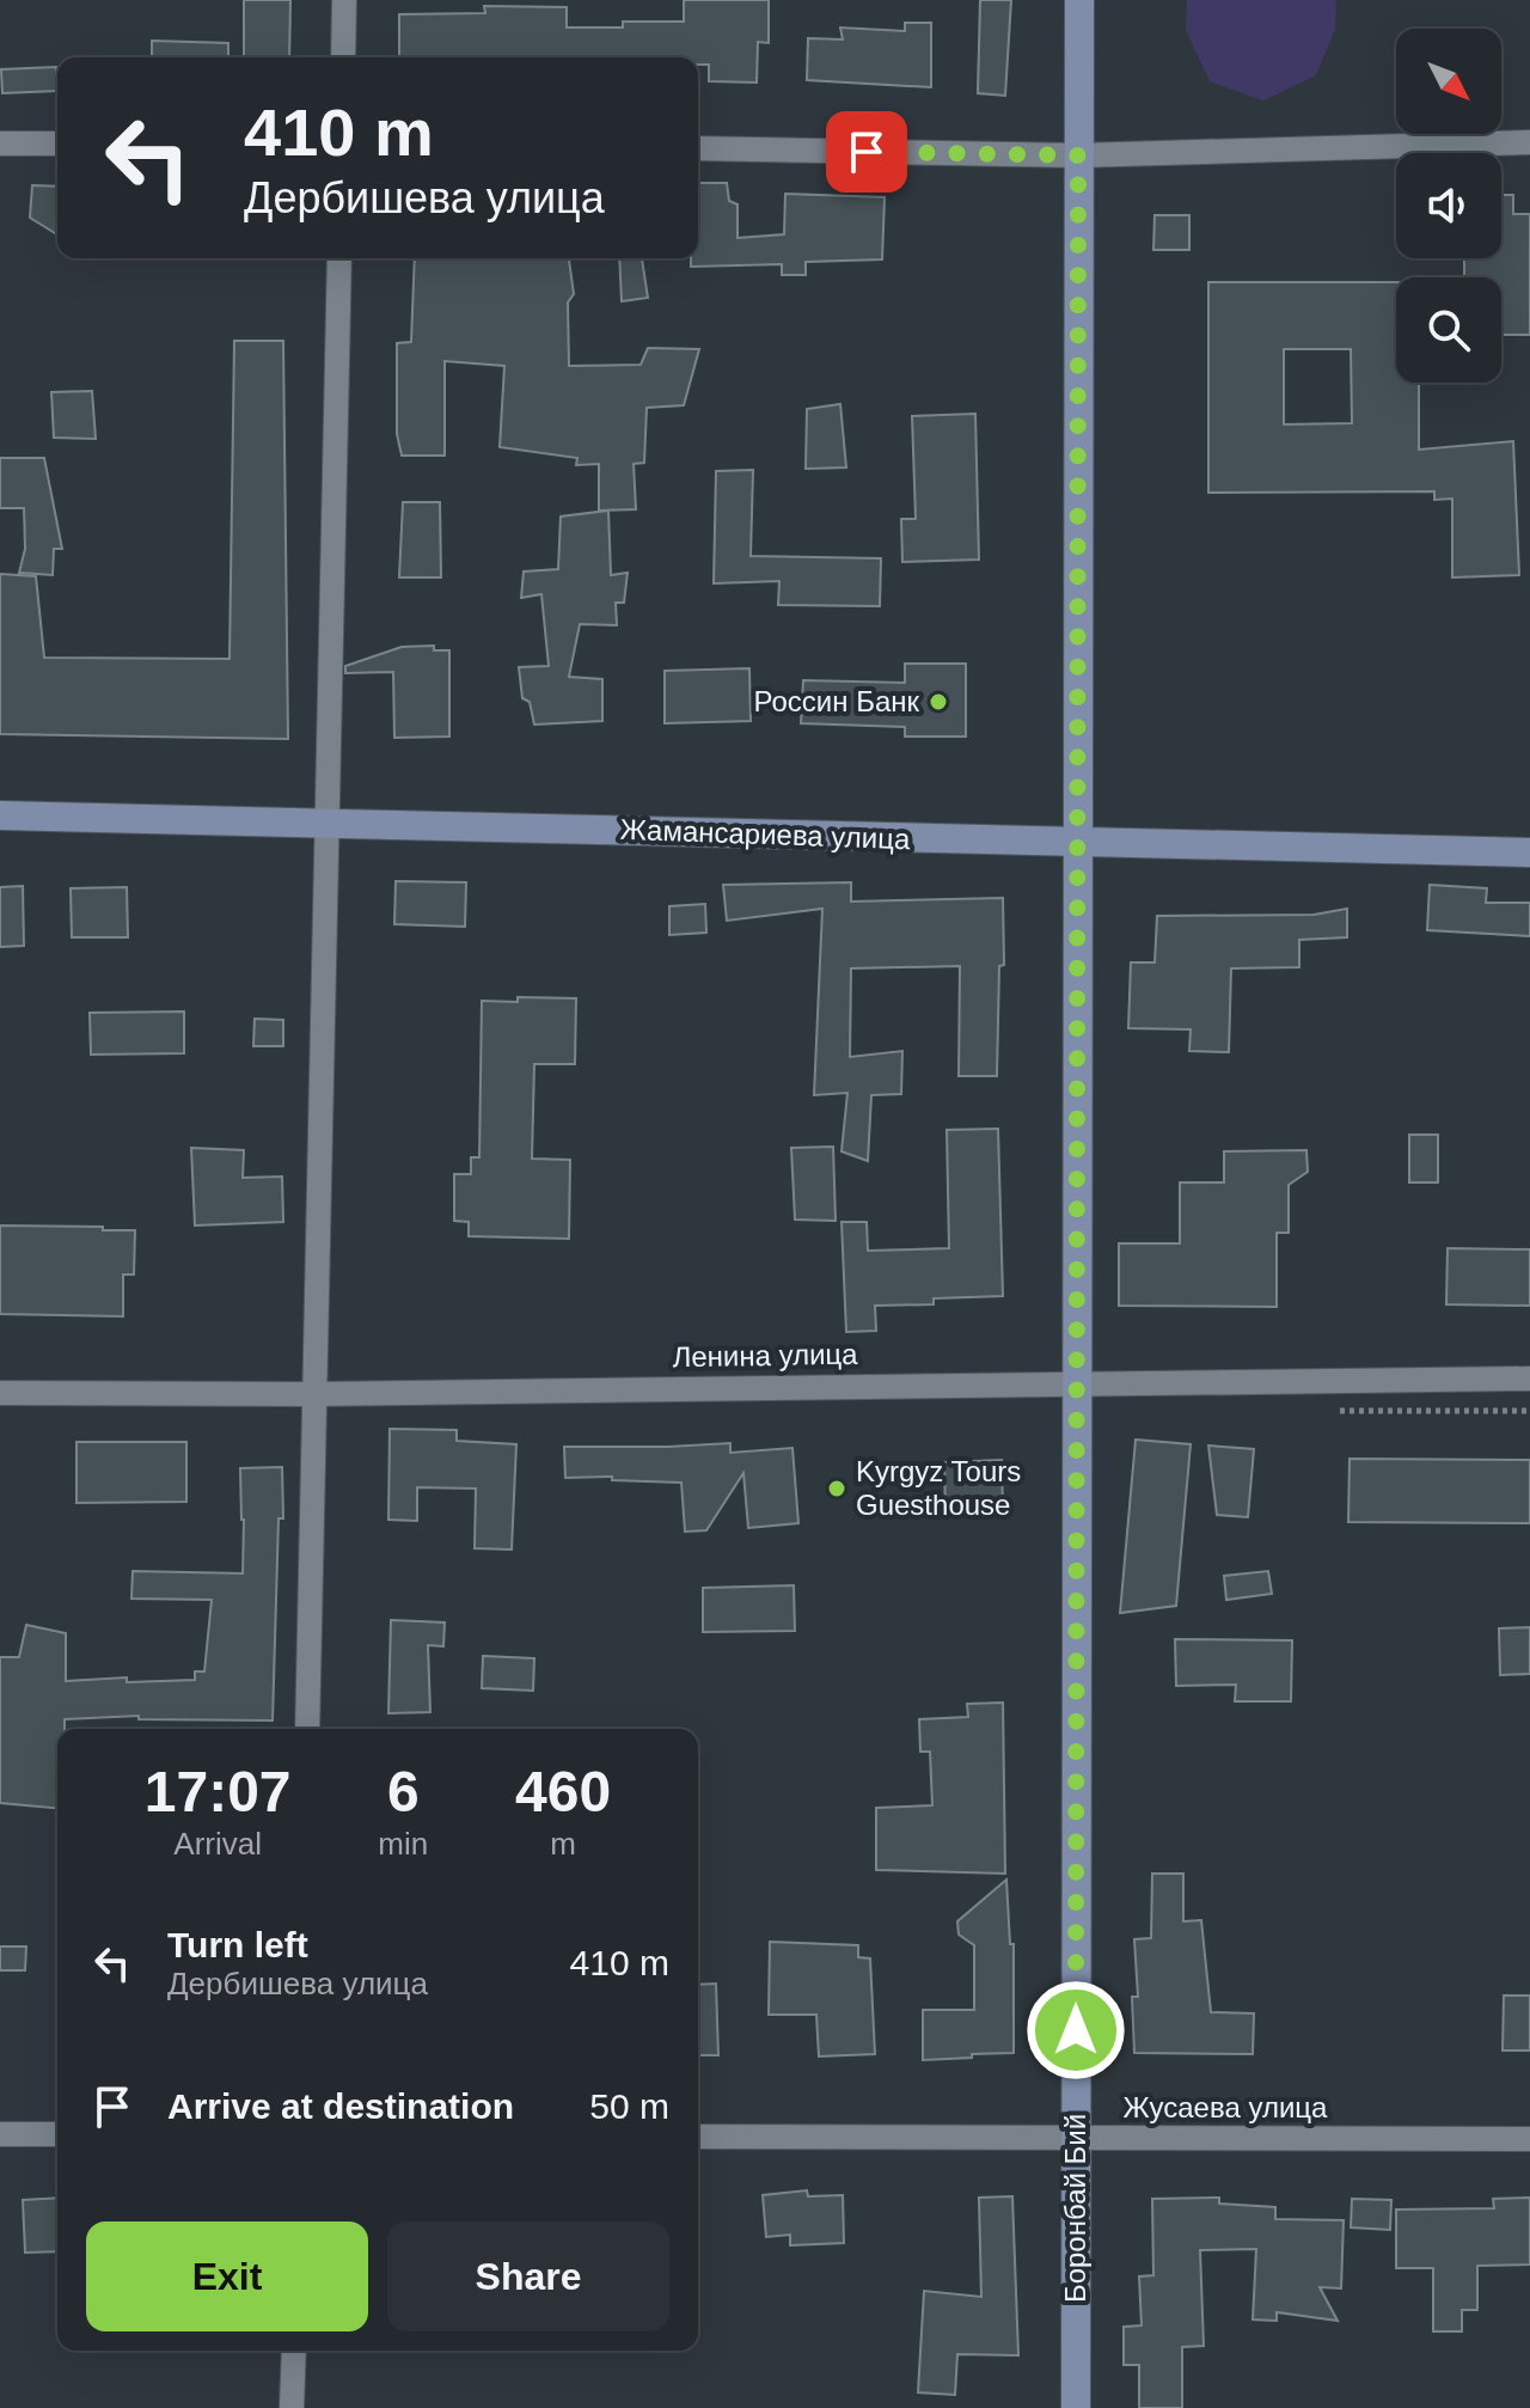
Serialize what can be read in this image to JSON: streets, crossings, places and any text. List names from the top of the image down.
{
  "streets": {
    "street": [
      "Жамансариева улица",
      "Ленина улица",
      "Жусаева улица",
      "Боронбай Бий"
    ]
  },
  "crossings": [
    ["Жамансариева улица", "Боронбай Бий"],
    ["Ленина улица", "Боронбай Бий"],
    ["Жусаева улица", "Боронбай Бий"]
  ],
  "places": ["Россин Банк", "Kyrgyz Tours Guesthouse"],
  "north": "bottom right",
  "page": {
    "turn": ["410 m", "Дербишева улица"],
    "eta": [
      "17:07",
      "Arrival",
      "6",
      "min",
      "460",
      "m"
    ],
    "list": [
      {
        "name": "Turn left",
        "note": "Дербишева улица",
        "value": "410 m"
      },
      {
        "name": "Arrive at destination",
        "value": "50 m"
      }
    ],
    "buttons": ["Exit", "Share"]
  }
}
